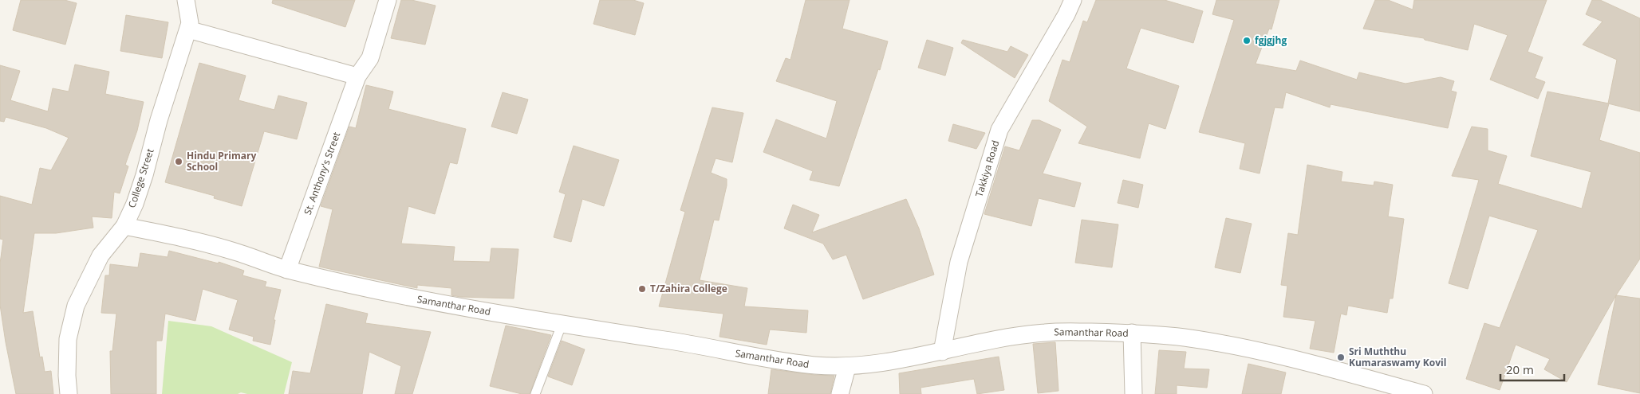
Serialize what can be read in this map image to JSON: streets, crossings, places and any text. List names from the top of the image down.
{
  "streets": {
    "street": [
      "Takkiya Road",
      "St. Anthony's Street",
      "College Street",
      "Samanthar Road"
    ]
  },
  "crossings": [
    ["Takkiya Road", "Samanthar Road"],
    ["St. Anthony's Street", "Samanthar Road"],
    ["College Street", "Samanthar Road"]
  ],
  "places": [
    "fgjgjhg",
    "Hindu Primary School",
    "T/Zahira College",
    "Sri Muththu Kumaraswamy Kovil"
  ],
  "scale_bar": "20 m"
}
